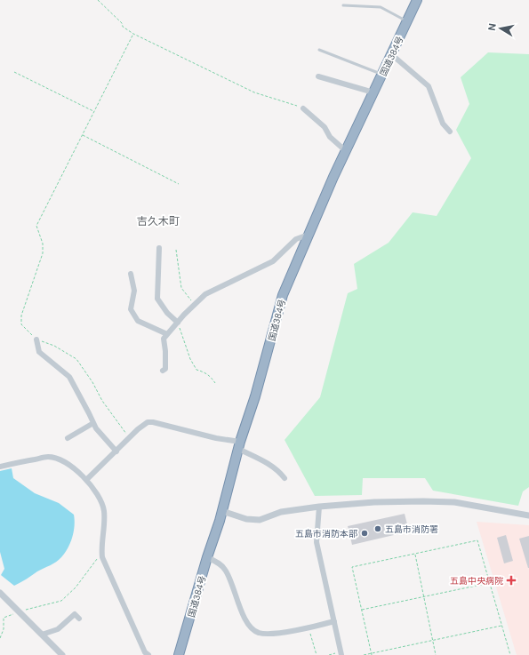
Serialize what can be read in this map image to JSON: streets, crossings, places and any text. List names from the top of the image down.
{
  "streets": {
    "highway": ["国道384号"]
  },
  "districts": ["吉久木町"],
  "places": {
    "other": ["五島市消防署", "五島市消防本部"],
    "health": ["五島中央病院"]
  },
  "north": "left"
}
